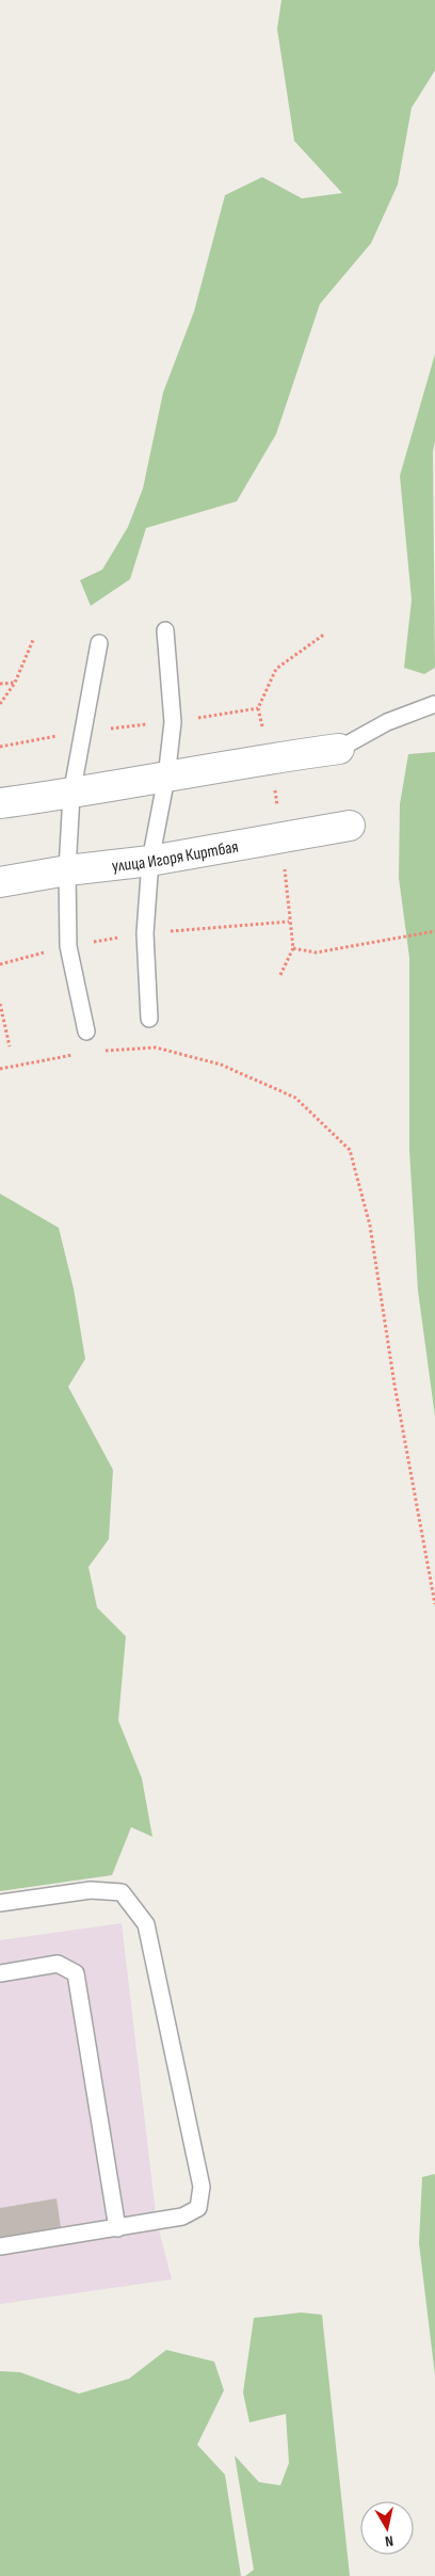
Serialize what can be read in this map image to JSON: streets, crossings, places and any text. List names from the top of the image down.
{
  "streets": {
    "street": ["улица Игоря Киртбая"]
  },
  "north": "bottom"
}
